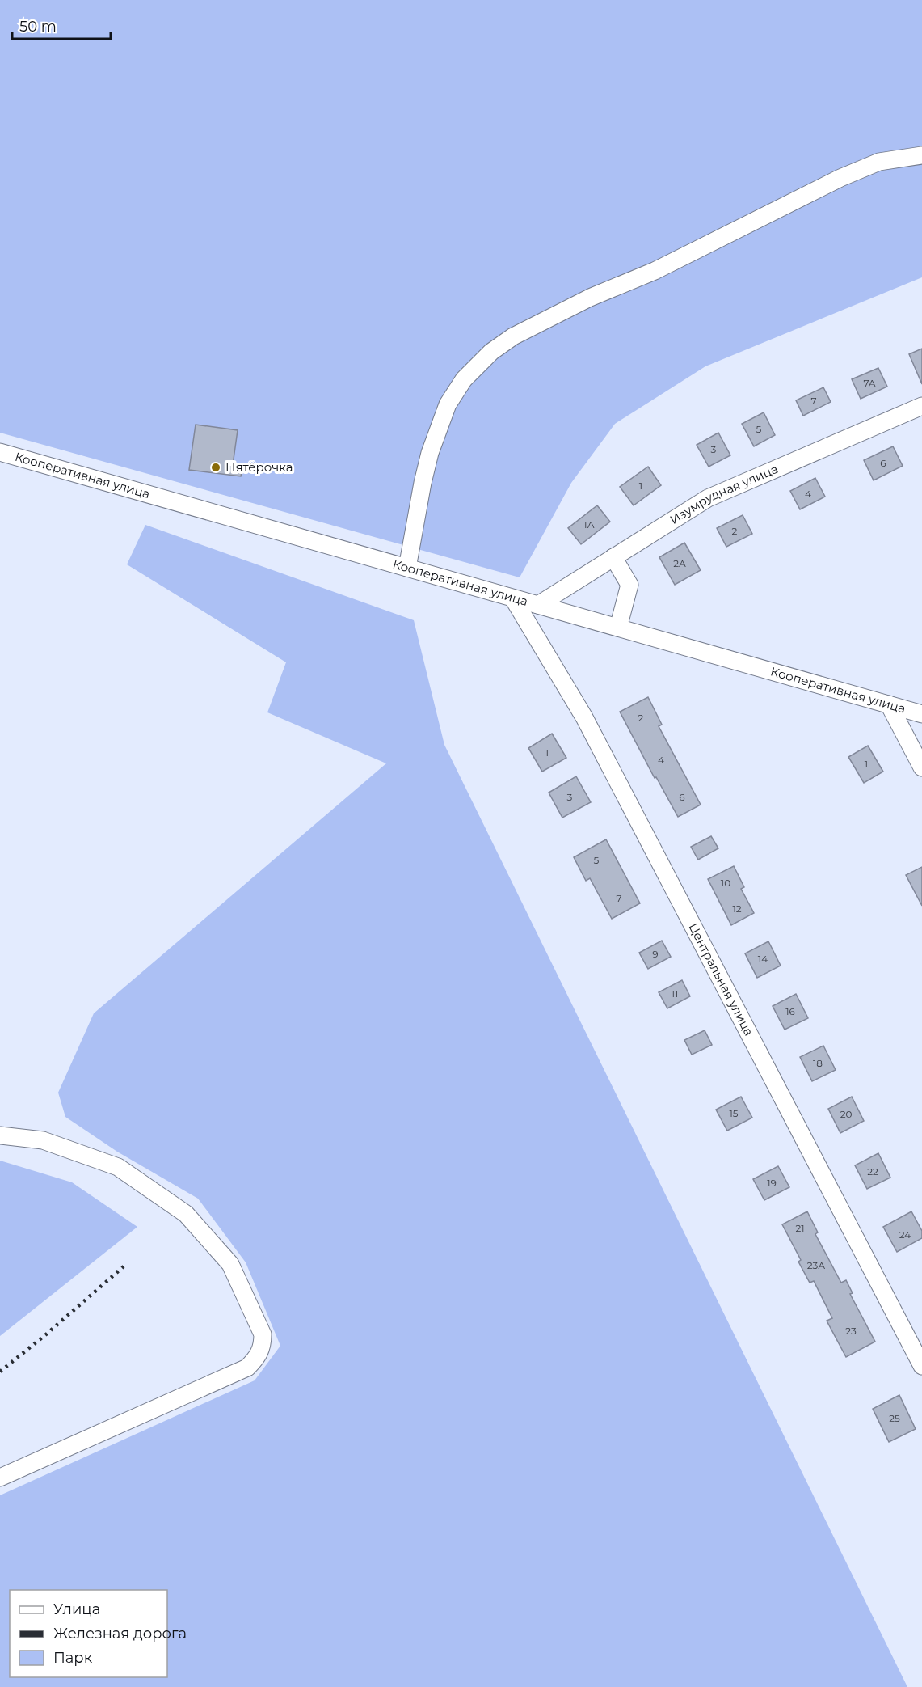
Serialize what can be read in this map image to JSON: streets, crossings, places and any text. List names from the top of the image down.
{
  "streets": {
    "street": ["Кооперативная улица", "Изумрудная улица", "Центральная улица"]
  },
  "crossings": [
    ["Кооперативная улица", "Изумрудная улица"],
    ["Кооперативная улица", "Центральная улица"]
  ],
  "places": ["Пятёрочка"],
  "house_numbers": [
    "7А",
    "7",
    "5",
    "3",
    "6",
    "1",
    "4",
    "1А",
    "2",
    "2А",
    "2",
    "1",
    "4",
    "1",
    "3",
    "6",
    "5",
    "10",
    "7",
    "12",
    "9",
    "14",
    "11",
    "16",
    "18",
    "15",
    "20",
    "22",
    "19",
    "21",
    "24",
    "23А",
    "23",
    "25"
  ],
  "legend": ["Улица", "Железная дорога", "Парк"],
  "scale_bar": "50 m"
}
